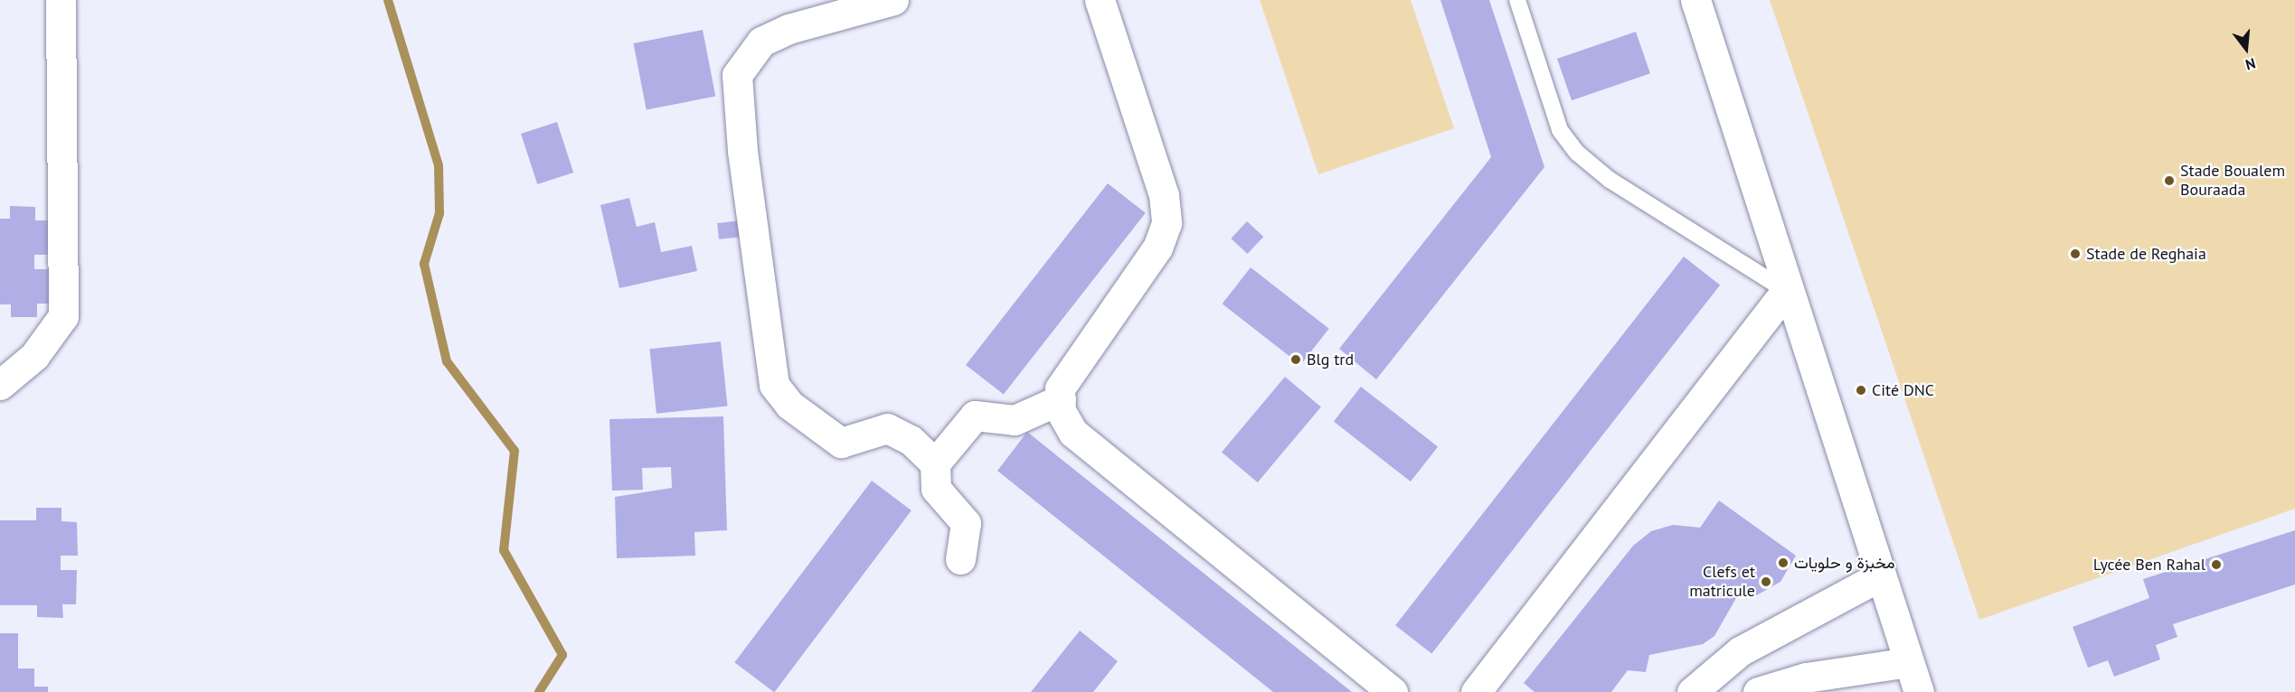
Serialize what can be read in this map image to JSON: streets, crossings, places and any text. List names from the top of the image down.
{
  "places": [
    "Stade Boualem Bouraada",
    "Stade de Reghaia",
    "Blg trd",
    "Cité DNC",
    "مخبزة و حلويات",
    "Lycée Ben Rahal",
    "Clefs et matricule"
  ],
  "north": "bottom"
}
